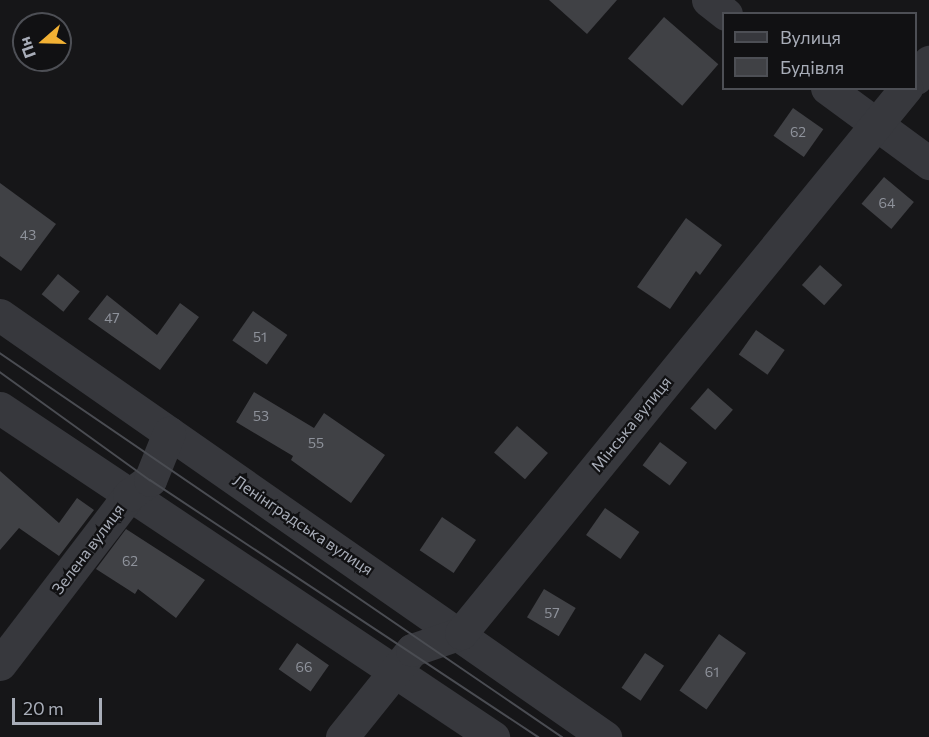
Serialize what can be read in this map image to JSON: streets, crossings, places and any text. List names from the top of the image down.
{
  "streets": {
    "street": ["Мінська вулиця", "Ленінградська вулиця", "Зелена вулиця"]
  },
  "crossings": [
    ["Мінська вулиця", "Ленінградська вулиця"],
    ["Ленінградська вулиця", "Зелена вулиця"]
  ],
  "house_numbers": [
    "62",
    "64",
    "43",
    "47",
    "51",
    "53",
    "55",
    "62",
    "57",
    "66",
    "61"
  ],
  "legend": ["Вулиця", "Будівля"],
  "scale_bar": "20 m",
  "north": "left"
}
